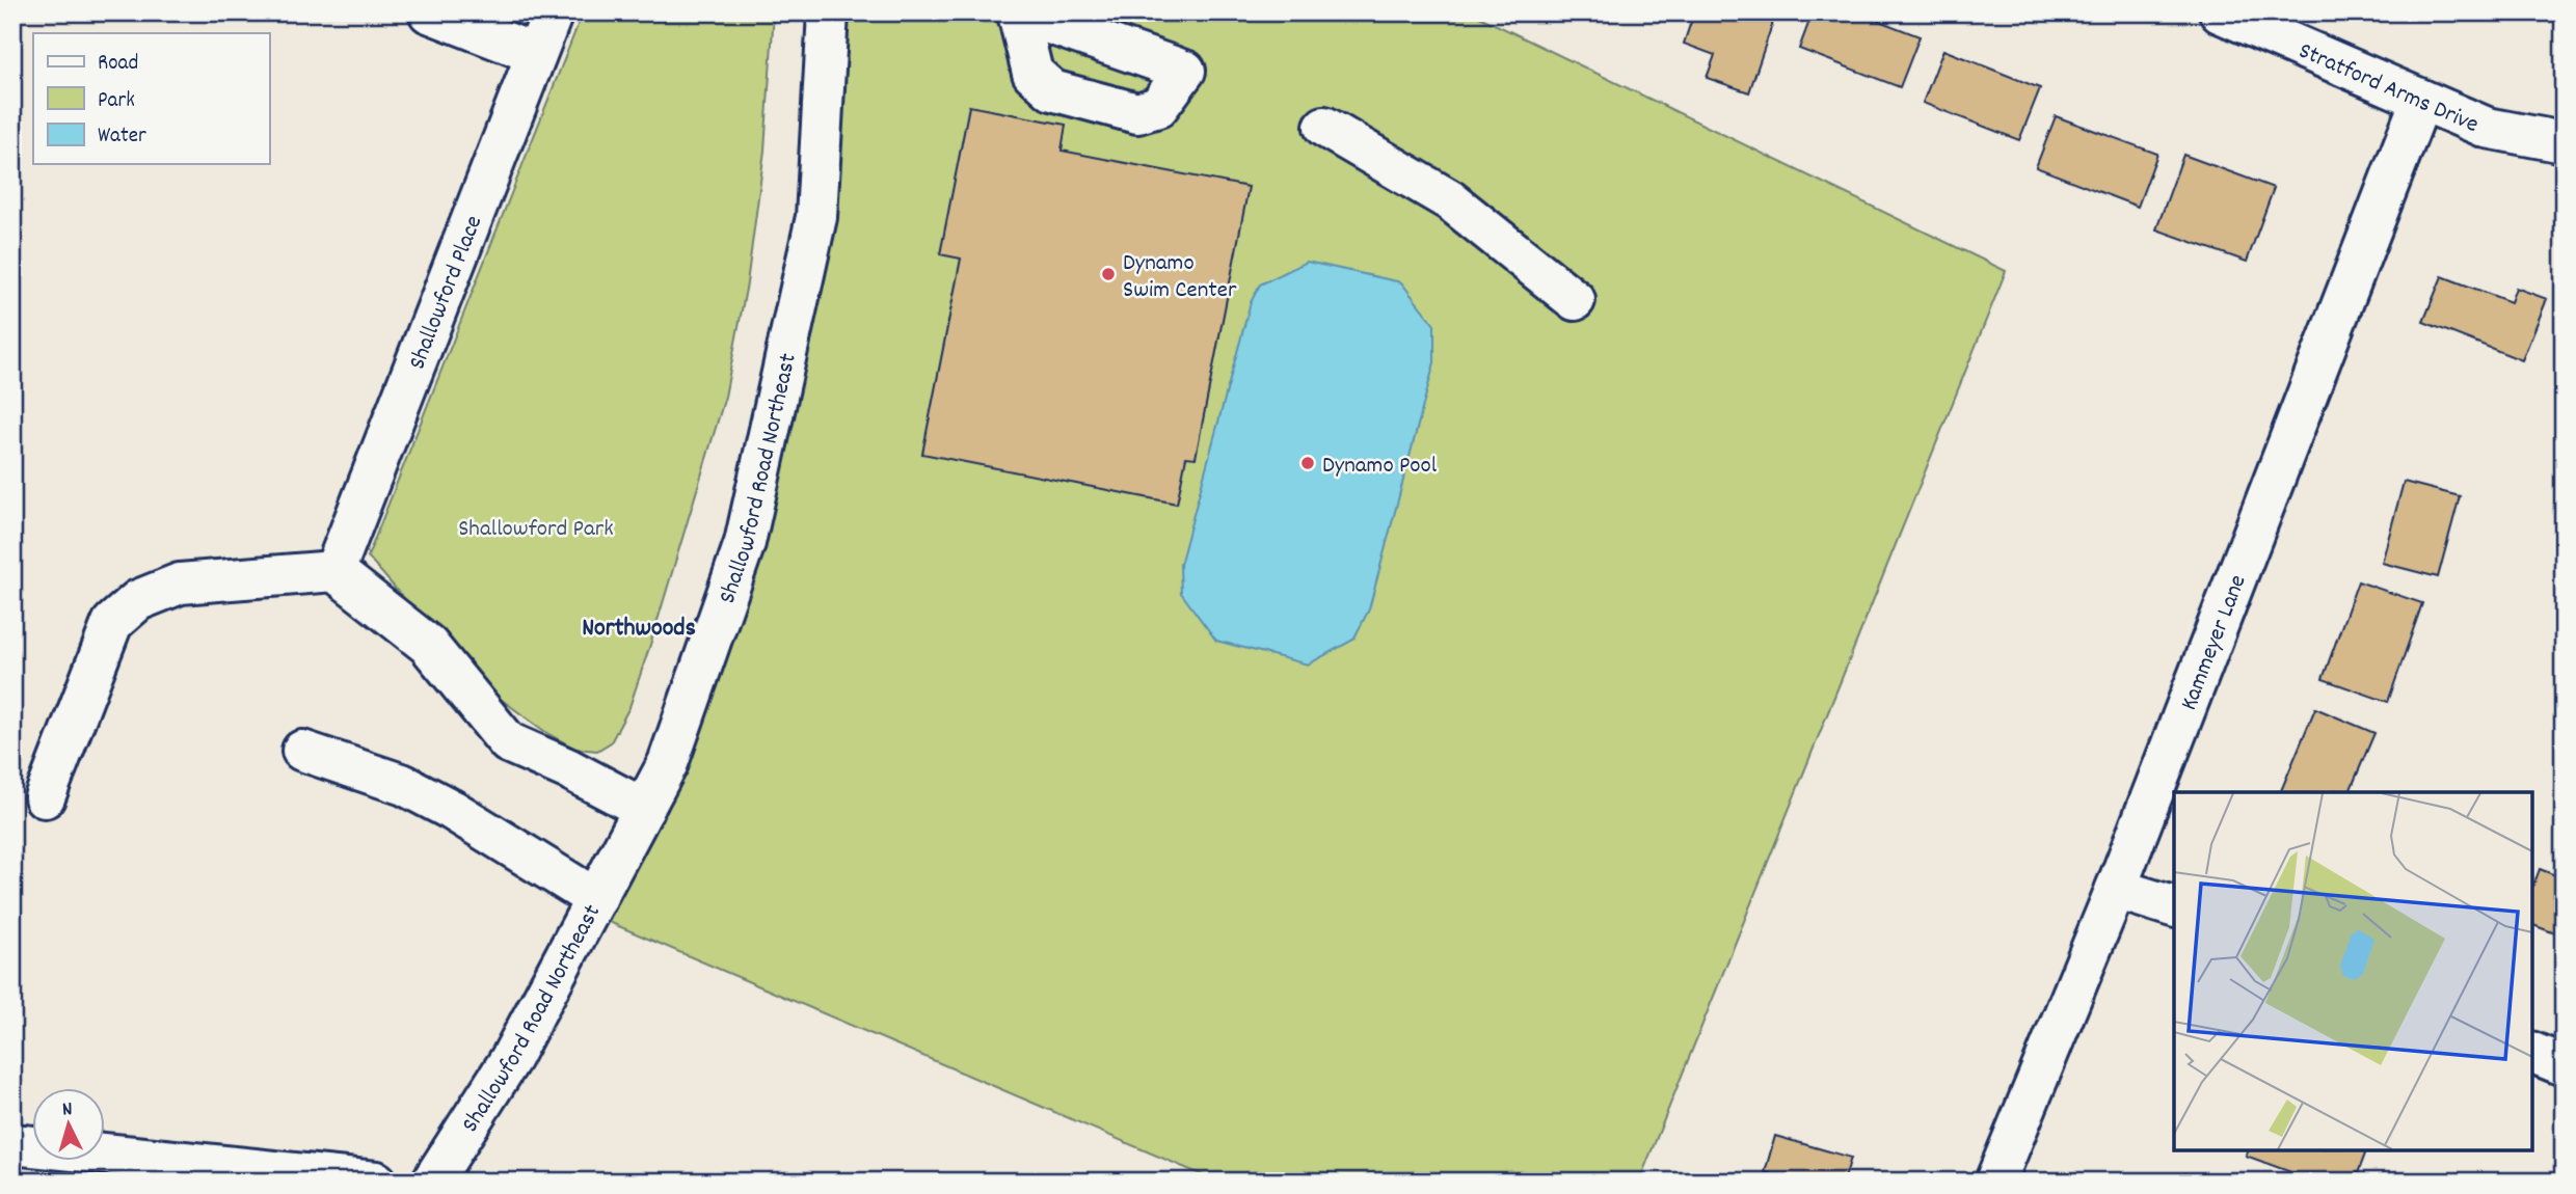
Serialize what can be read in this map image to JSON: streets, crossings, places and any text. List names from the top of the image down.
{
  "streets": {
    "street": [
      "Stratford Arms Drive",
      "Shallowford Place",
      "Shallowford Road Northeast",
      "Kammeyer Lane"
    ]
  },
  "crossings": [
    ["Stratford Arms Drive", "Kammeyer Lane"]
  ],
  "districts": ["Northwoods"],
  "parks": ["Shallowford Park"],
  "places": ["Dynamo Swim Center", "Dynamo Pool"],
  "legend": ["Road", "Park", "Water"],
  "north": "top"
}
